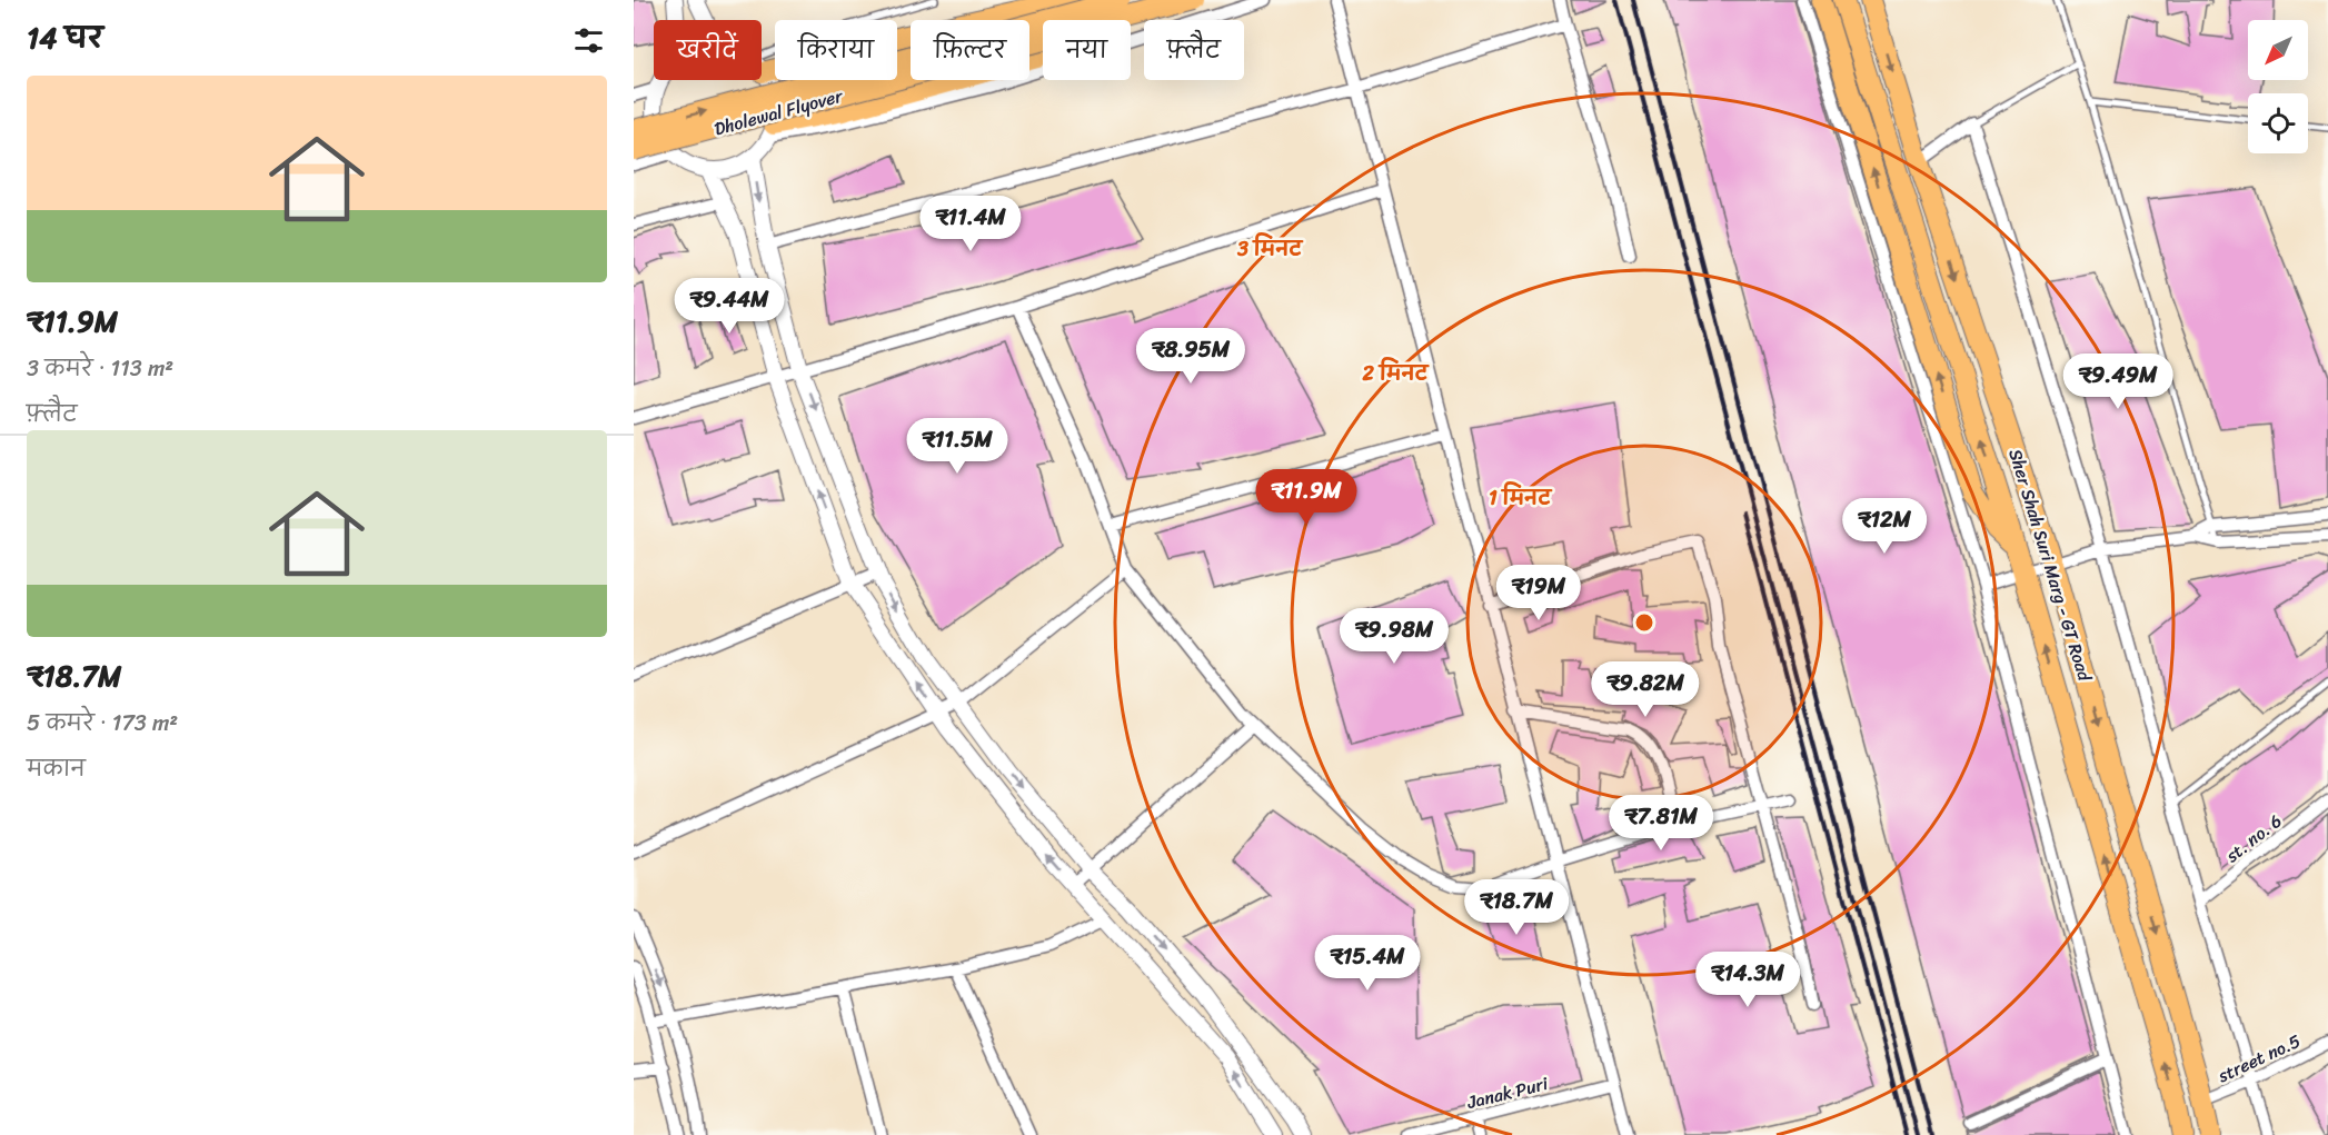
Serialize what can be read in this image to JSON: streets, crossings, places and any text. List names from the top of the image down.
{
  "streets": {
    "main road": ["Dholewal Flyover", "Sher Shah Suri Marg - GT Road"],
    "street": ["st. no. 6", "street no.5", "Janak Puri"]
  },
  "crossings": [
    ["Sher Shah Suri Marg - GT Road", "street no.5"]
  ],
  "north": "bottom left",
  "page": {
    "heading": "14 घर",
    "chip": [
      "खरीदें",
      "किराया",
      "फ़िल्टर",
      "नया",
      "फ़्लैट"
    ],
    "list": [
      {
        "name": "₹11.9M",
        "note": "3 कमरे · 113 m² · फ़्लैट"
      },
      {
        "name": "₹18.7M",
        "note": "5 कमरे · 173 m² · मकान"
      }
    ],
    "price": [
      "₹11.4M",
      "₹9.44M",
      "₹8.95M",
      "₹9.49M",
      "₹11.5M",
      "₹11.9M",
      "₹12M",
      "₹19M",
      "₹9.98M",
      "₹9.82M",
      "₹7.81M",
      "₹18.7M",
      "₹15.4M",
      "₹14.3M"
    ]
  },
  "rings": ["3 मिनट", "2 मिनट", "1 मिनट"]
}
